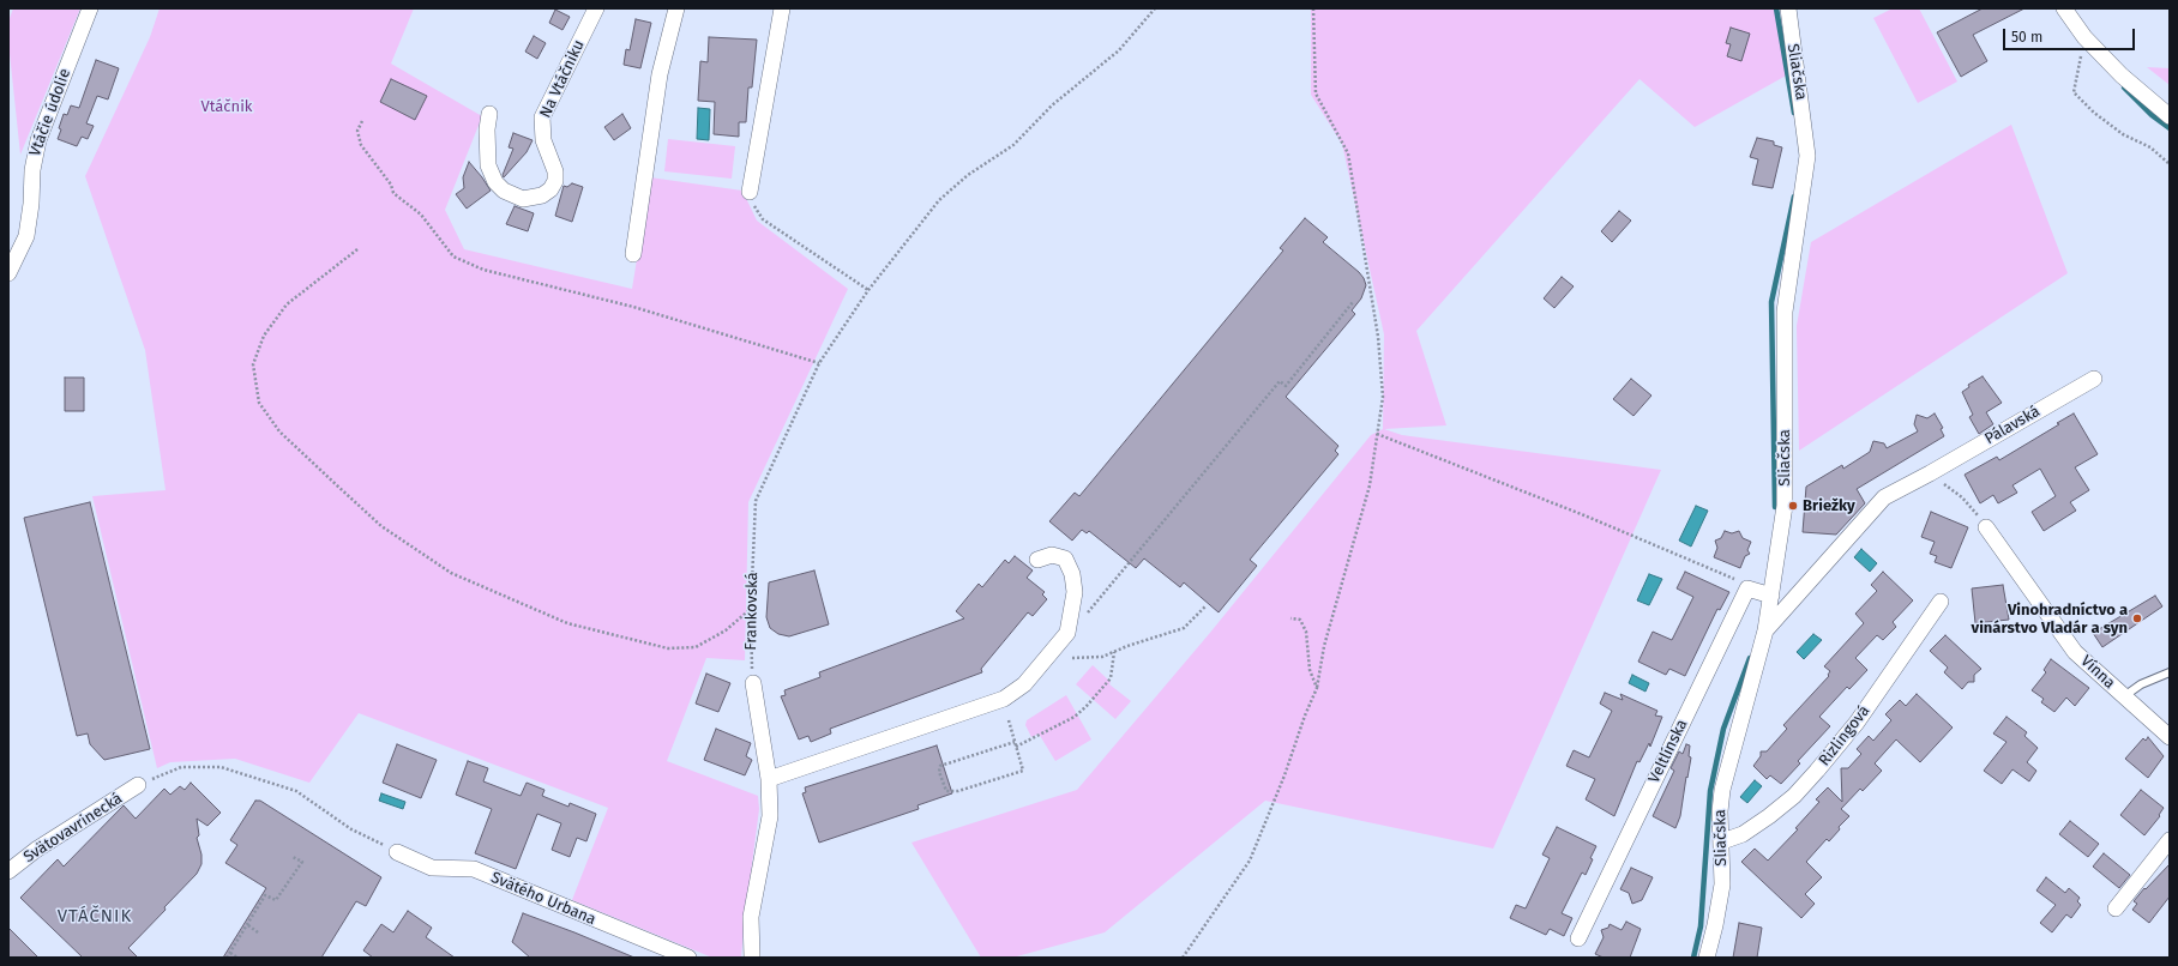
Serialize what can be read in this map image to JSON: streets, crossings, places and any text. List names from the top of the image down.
{
  "streets": {
    "street": [
      "Sliačska",
      "Na Vtáčniku",
      "Vtáčie údolie",
      "Pálavská",
      "Vínna",
      "Rizlingová",
      "Veltlínska",
      "Svätovavrinecká",
      "Svätého Urbana"
    ],
    "path": ["Frankovská"]
  },
  "crossings": [
    ["Sliačska", "Rizlingová"]
  ],
  "districts": ["VTÁČNIK"],
  "parks": ["Vtáčnik"],
  "places": ["Briežky", "Vinohradníctvo a vinárstvo Vladár a syn"],
  "scale_bar": "50 m"
}
